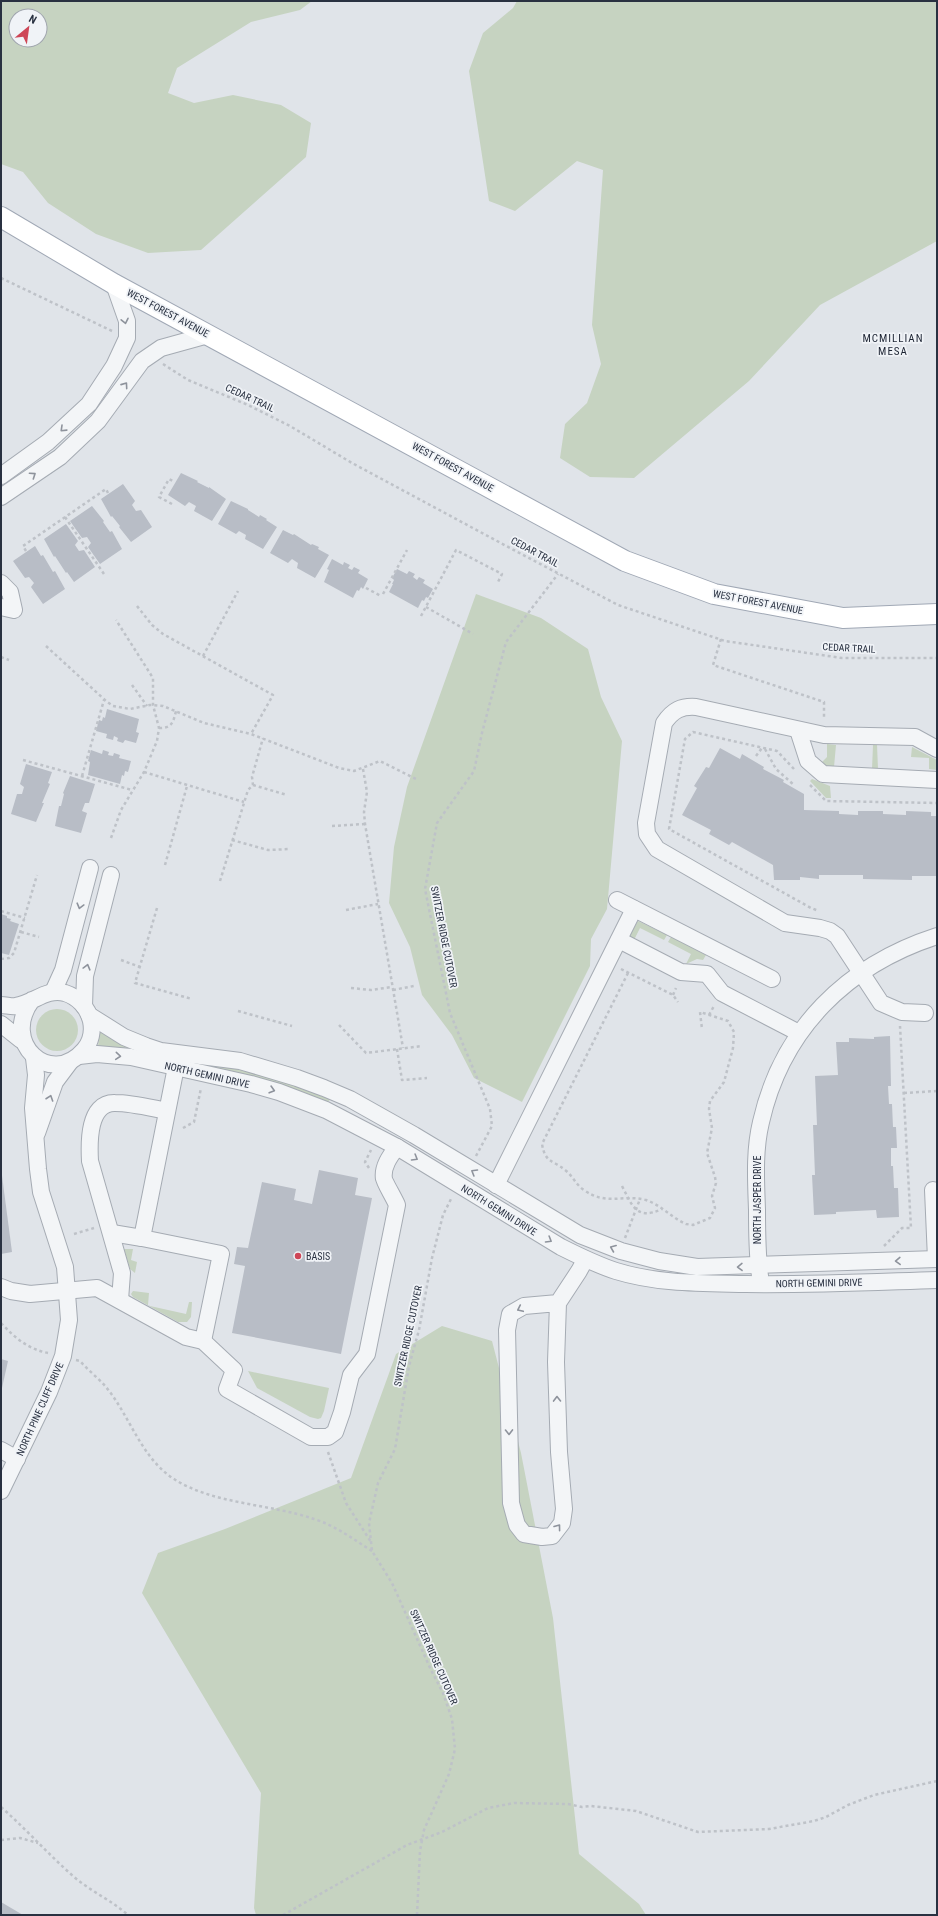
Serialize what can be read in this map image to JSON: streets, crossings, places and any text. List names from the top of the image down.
{
  "streets": {
    "main road": ["WEST FOREST AVENUE"],
    "street": ["NORTH GEMINI DRIVE", "NORTH JASPER DRIVE", "NORTH PINE CLIFF DRIVE"],
    "path": ["CEDAR TRAIL", "SWITZER RIDGE CUTOVER"]
  },
  "crossings": [
    ["CEDAR TRAIL", "SWITZER RIDGE CUTOVER"],
    ["NORTH GEMINI DRIVE", "NORTH JASPER DRIVE"],
    ["NORTH GEMINI DRIVE", "NORTH PINE CLIFF DRIVE"]
  ],
  "districts": ["MCMILLIAN MESA"],
  "places": ["BASIS"],
  "north": "top right"
}
